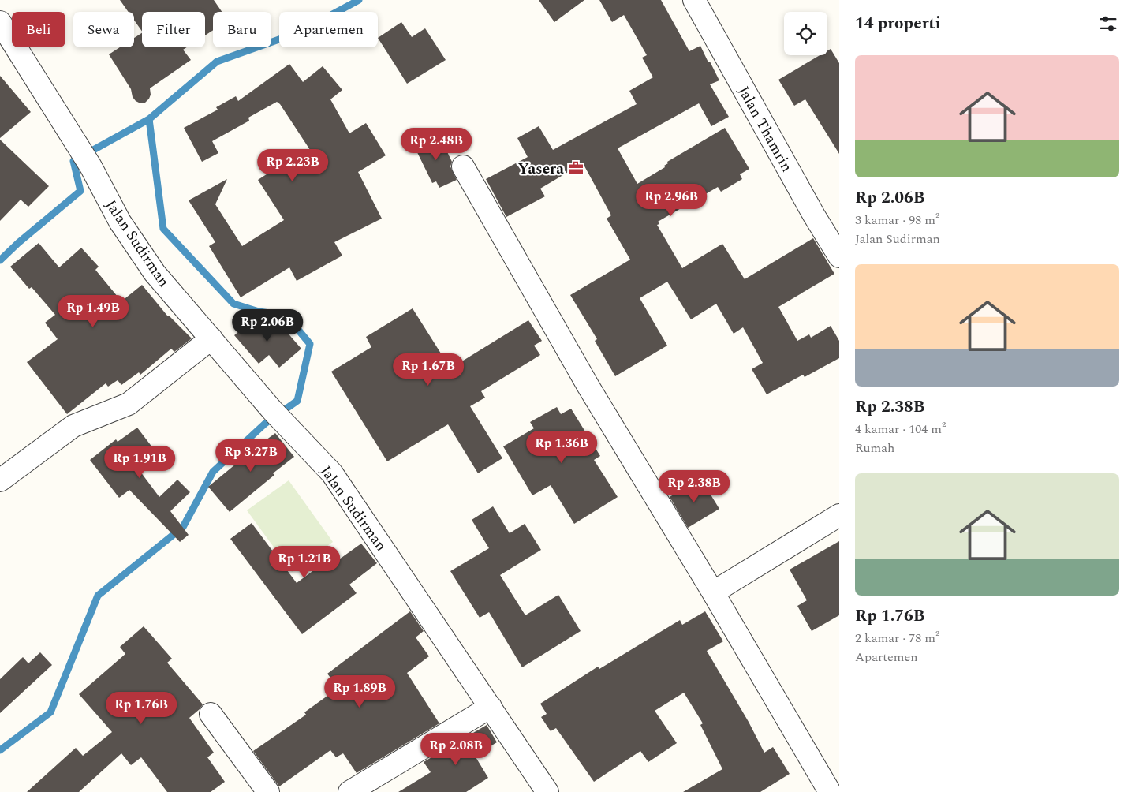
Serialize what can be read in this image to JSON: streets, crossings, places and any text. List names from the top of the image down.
{
  "streets": {
    "street": ["Jalan Thamrin", "Jalan Sudirman"]
  },
  "places": {
    "office": ["Yasera"]
  },
  "page": {
    "heading": "14 properti",
    "chip": [
      "Beli",
      "Sewa",
      "Filter",
      "Baru",
      "Apartemen"
    ],
    "list": [
      {
        "name": "Rp 2.06B",
        "note": "3 kamar · 98 m² · Jalan Sudirman"
      },
      {
        "name": "Rp 2.38B",
        "note": "4 kamar · 104 m² · Rumah"
      },
      {
        "name": "Rp 1.76B",
        "note": "2 kamar · 78 m² · Apartemen"
      }
    ],
    "price": [
      "Rp 2.48B",
      "Rp 2.23B",
      "Rp 2.96B",
      "Rp 1.49B",
      "Rp 2.06B",
      "Rp 1.67B",
      "Rp 1.36B",
      "Rp 3.27B",
      "Rp 1.91B",
      "Rp 2.38B",
      "Rp 1.21B",
      "Rp 1.89B",
      "Rp 1.76B",
      "Rp 2.08B"
    ]
  }
}
